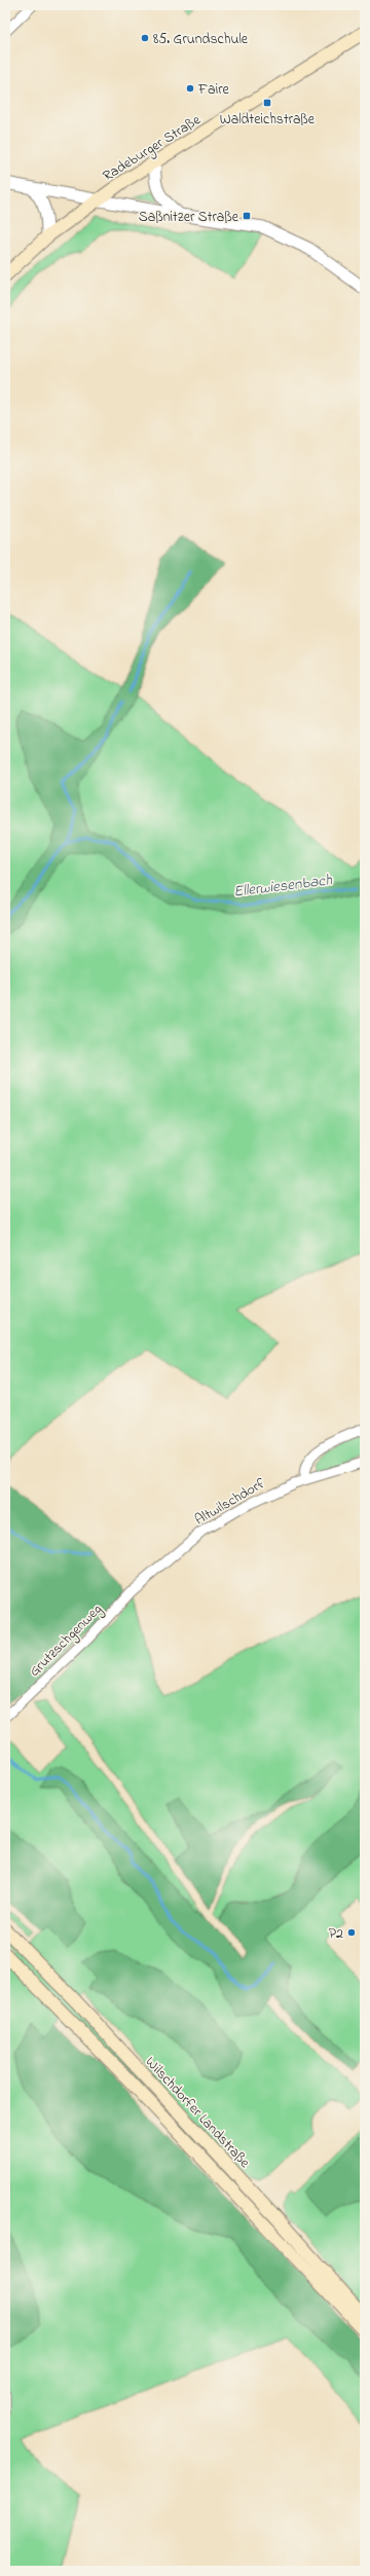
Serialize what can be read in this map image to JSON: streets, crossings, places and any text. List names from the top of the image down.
{
  "streets": {
    "main road": ["Radeburger Straße", "Wilschdorfer Landstraße"],
    "street": ["Altwilschdorf", "Grutzschgenweg"]
  },
  "crossings": [
    ["Altwilschdorf", "Grutzschgenweg"]
  ],
  "water": ["Ellerwiesenbach"],
  "places": {
    "other": ["85. Grundschule", "Faire", "P2"],
    "transit": ["Waldteichstraße", "Saßnitzer Straße"]
  }
}
